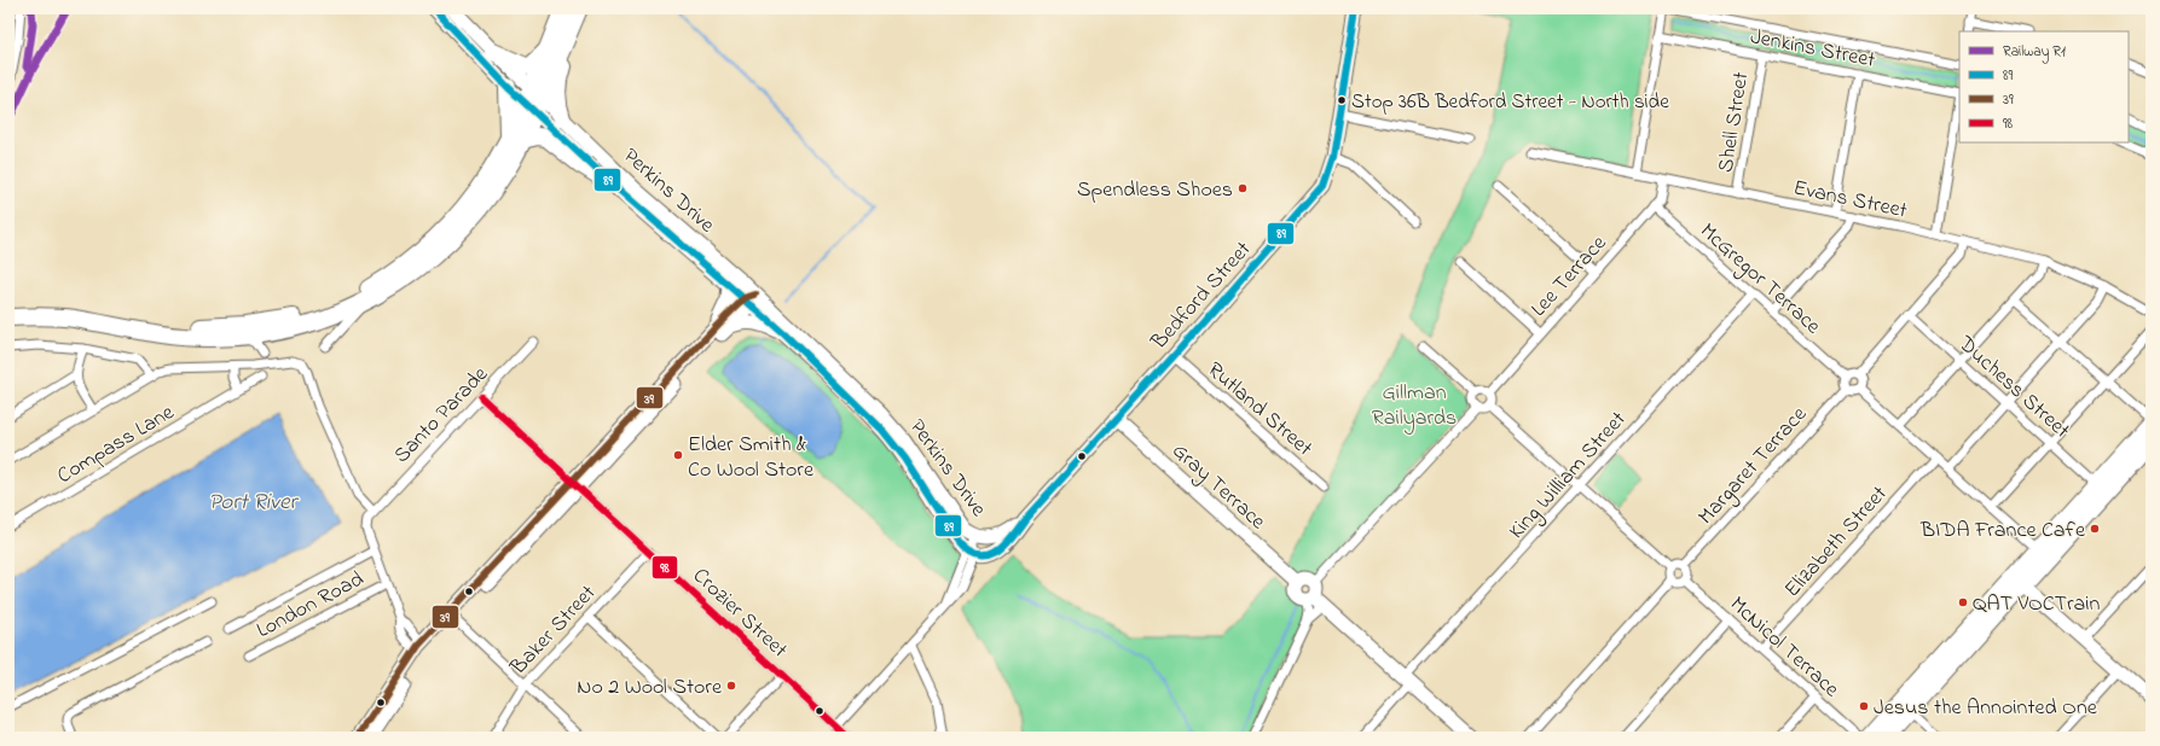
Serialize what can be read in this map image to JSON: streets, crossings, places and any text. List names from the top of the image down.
{
  "streets": {
    "street": [
      "Jenkins Street",
      "Shell Street",
      "Perkins Drive",
      "Evans Street",
      "Lee Terrace",
      "McGregor Terrace",
      "Bedford Street",
      "Duchess Street",
      "Rutland Street",
      "Santo Parade",
      "Compass Lane",
      "Margaret Terrace",
      "King William Street",
      "Gray Terrace",
      "Elizabeth Street",
      "London Road",
      "Crozier Street",
      "Baker Street",
      "McNicol Terrace"
    ]
  },
  "crossings": [
    ["Jenkins Street", "Shell Street"],
    ["Shell Street", "Evans Street"],
    ["Perkins Drive", "Bedford Street"],
    ["Evans Street", "Lee Terrace"],
    ["Lee Terrace", "McGregor Terrace"],
    ["McGregor Terrace", "Margaret Terrace"],
    ["McGregor Terrace", "King William Street"],
    ["Bedford Street", "Rutland Street"],
    ["Bedford Street", "Gray Terrace"],
    ["Santo Parade", "Crozier Street"],
    ["Margaret Terrace", "McNicol Terrace"],
    ["Elizabeth Street", "McNicol Terrace"],
    ["Crozier Street", "Baker Street"]
  ],
  "water": ["Port River"],
  "parks": ["Gillman Railyards"],
  "places": [
    "Stop 36B Bedford Street - North side",
    "Spendless Shoes",
    "Elder Smith & Co Wool Store",
    "BIDA France Cafe",
    "QAT VOCTrain",
    "No 2 Wool Store",
    "Jesus the Annointed One"
  ],
  "lines": [
    "rail line R1",
    "transit line 89",
    "transit line 39",
    "transit line 98"
  ],
  "legend": [
    "Railway R1",
    "89",
    "39",
    "98"
  ]
}
